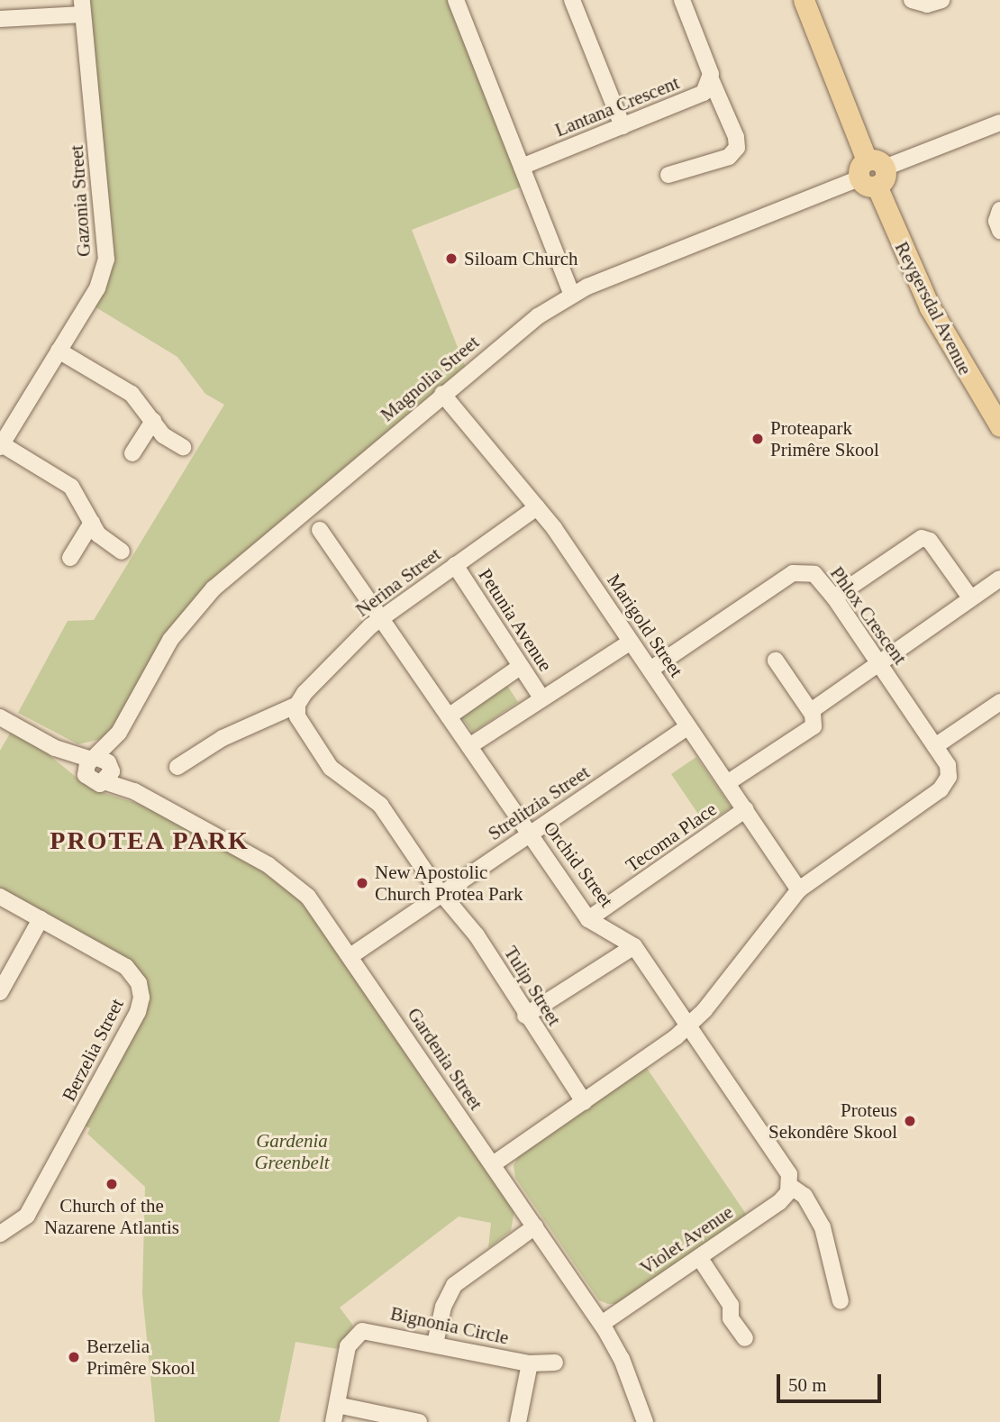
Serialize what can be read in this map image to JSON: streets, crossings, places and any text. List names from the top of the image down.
{
  "streets": {
    "main road": ["Reygersdal Avenue"],
    "street": [
      "Lantana Crescent",
      "Gazonia Street",
      "Magnolia Street",
      "Nerina Street",
      "Phlox Crescent",
      "Petunia Avenue",
      "Marigold Street",
      "Strelitzia Street",
      "Tecoma Place",
      "Orchid Street",
      "Tulip Street",
      "Berzelia Street",
      "Gardenia Street",
      "Violet Avenue",
      "Bignonia Circle"
    ]
  },
  "crossings": [
    ["Reygersdal Avenue", "Magnolia Street"],
    ["Magnolia Street", "Marigold Street"],
    ["Magnolia Street", "Gardenia Street"],
    ["Nerina Street", "Petunia Avenue"],
    ["Nerina Street", "Marigold Street"],
    ["Nerina Street", "Orchid Street"],
    ["Phlox Crescent", "Marigold Street"],
    ["Marigold Street", "Strelitzia Street"],
    ["Marigold Street", "Tecoma Place"],
    ["Strelitzia Street", "Orchid Street"],
    ["Strelitzia Street", "Tulip Street"],
    ["Strelitzia Street", "Gardenia Street"],
    ["Tecoma Place", "Orchid Street"],
    ["Orchid Street", "Violet Avenue"],
    ["Gardenia Street", "Violet Avenue"]
  ],
  "districts": ["PROTEA PARK"],
  "parks": ["Gardenia Greenbelt"],
  "places": [
    "Siloam Church",
    "Proteapark Primêre Skool",
    "New Apostolic Church Protea Park",
    "Proteus Sekondêre Skool",
    "Church of the Nazarene Atlantis",
    "Berzelia Primêre Skool"
  ],
  "scale_bar": "50 m"
}
